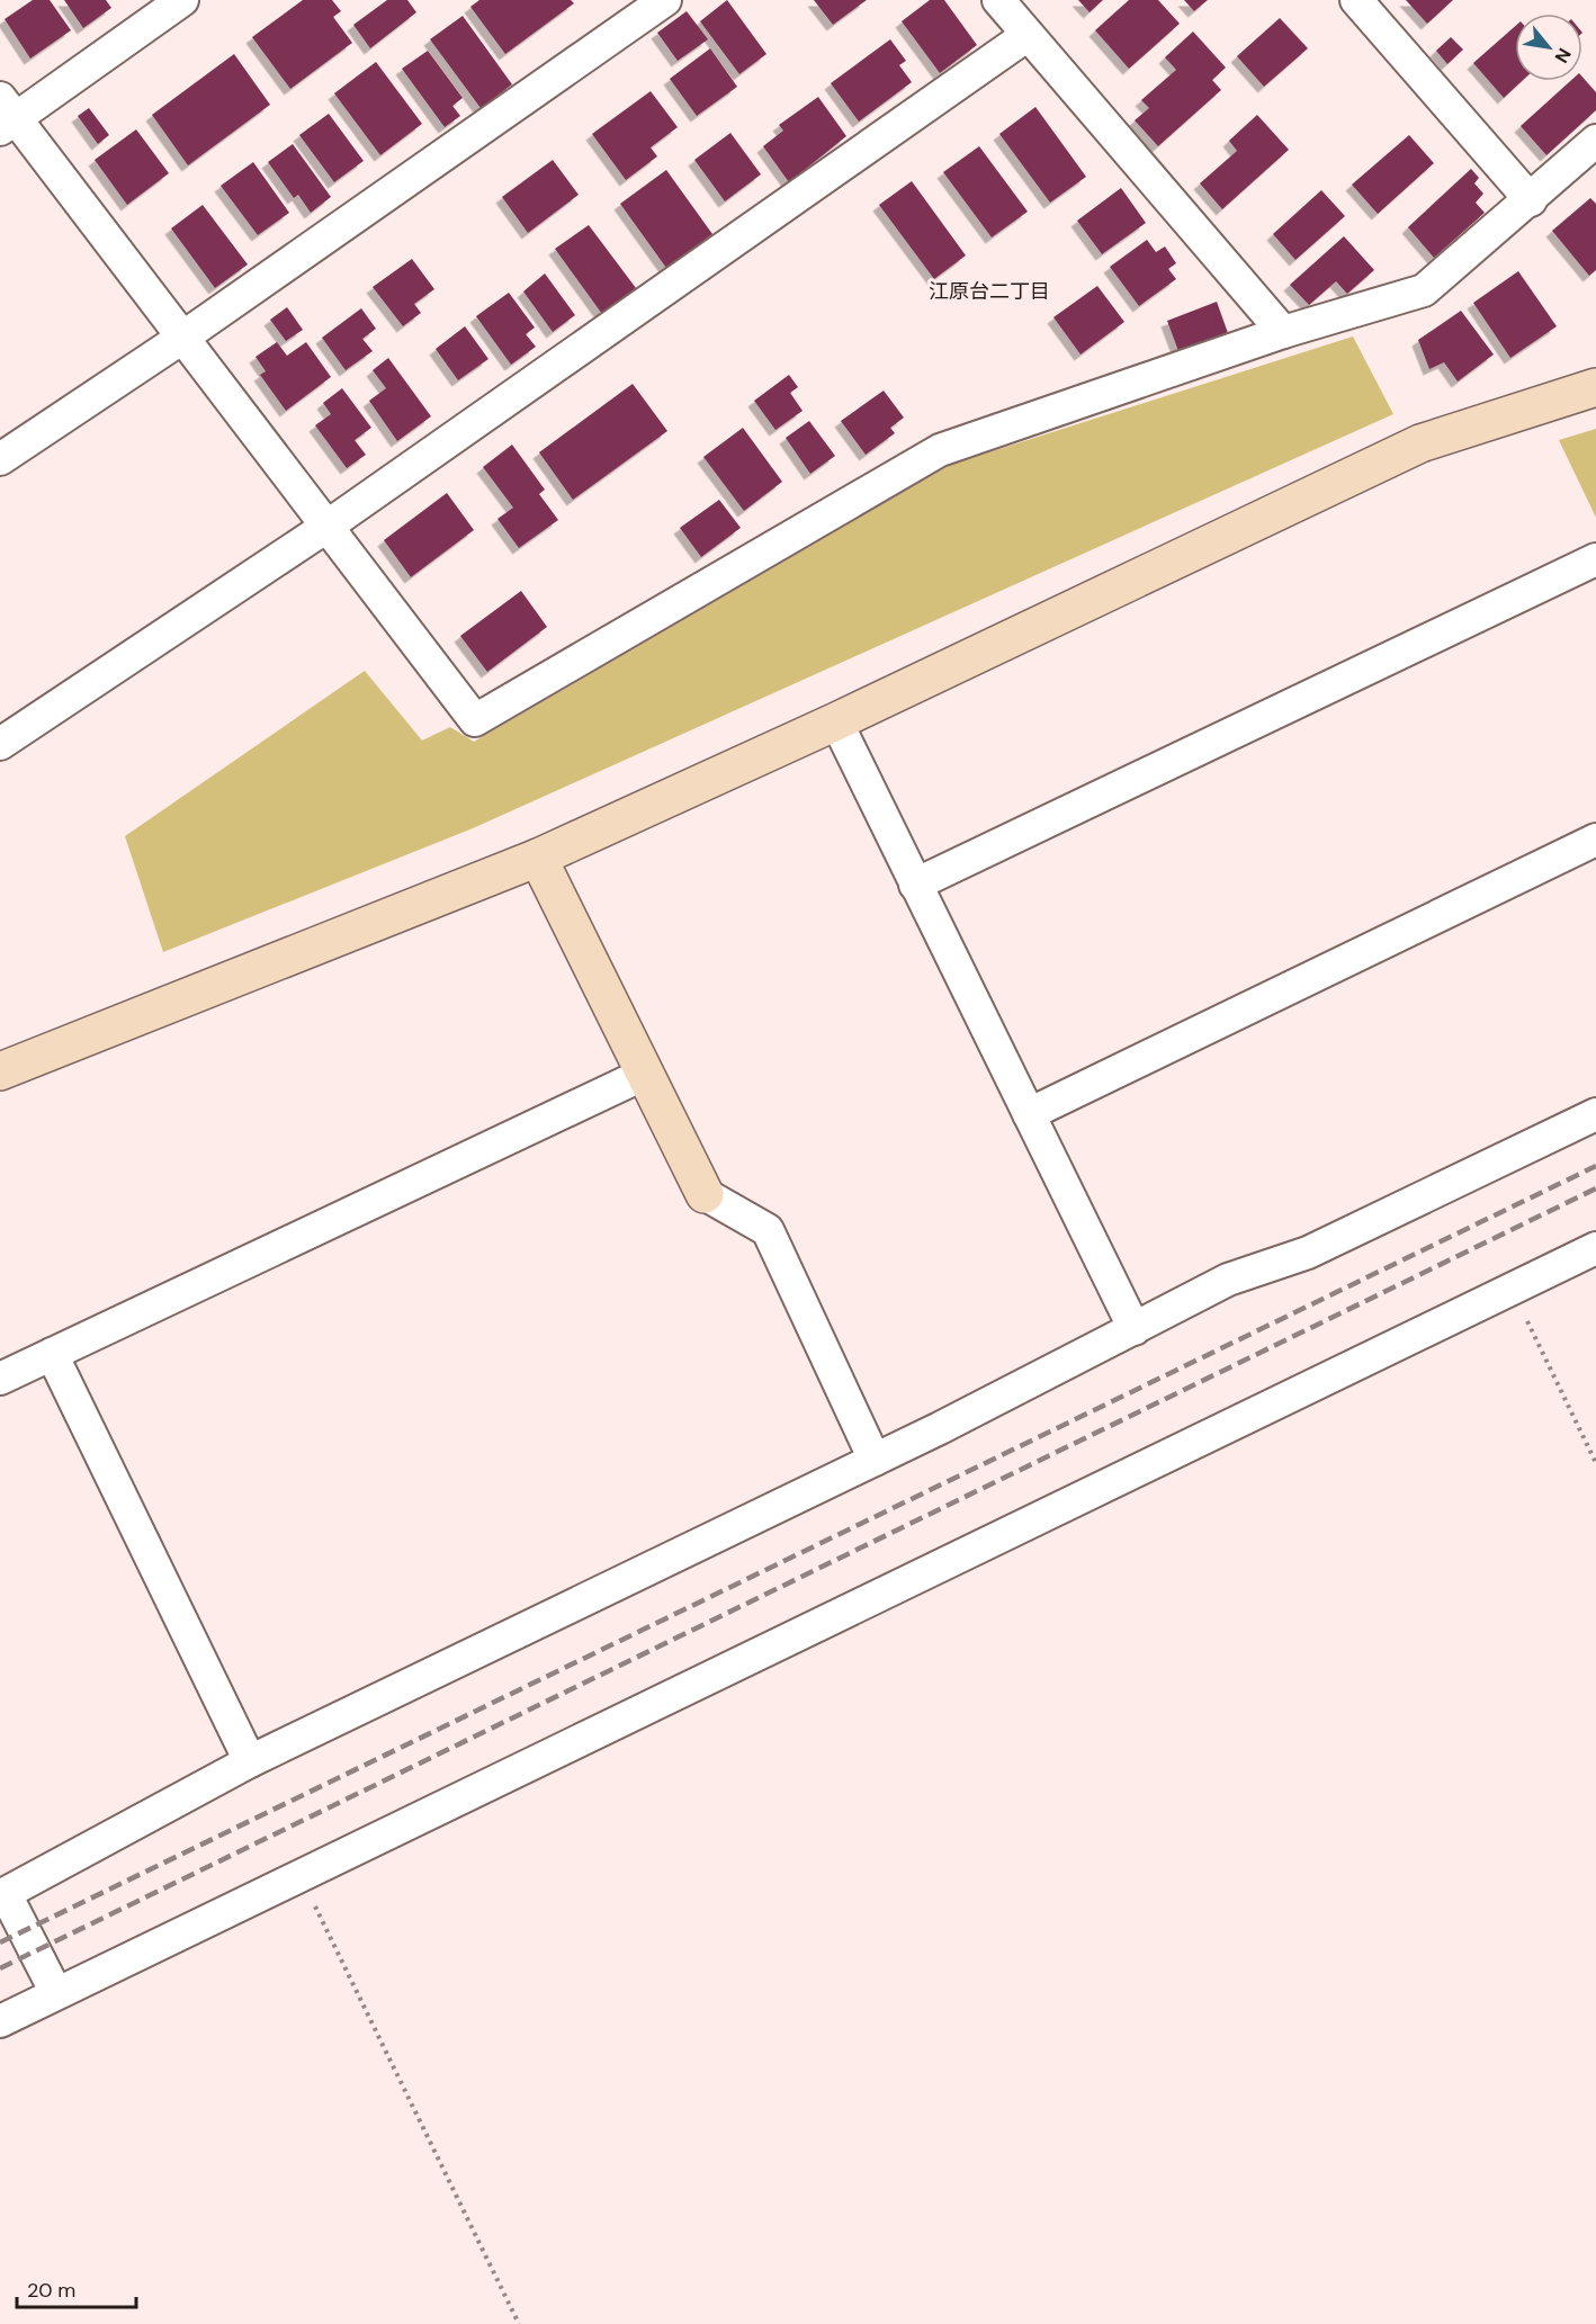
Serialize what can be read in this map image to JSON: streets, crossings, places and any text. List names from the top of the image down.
{
  "districts": ["江原台二丁目"],
  "scale_bar": "20 m",
  "north": "bottom right"
}
